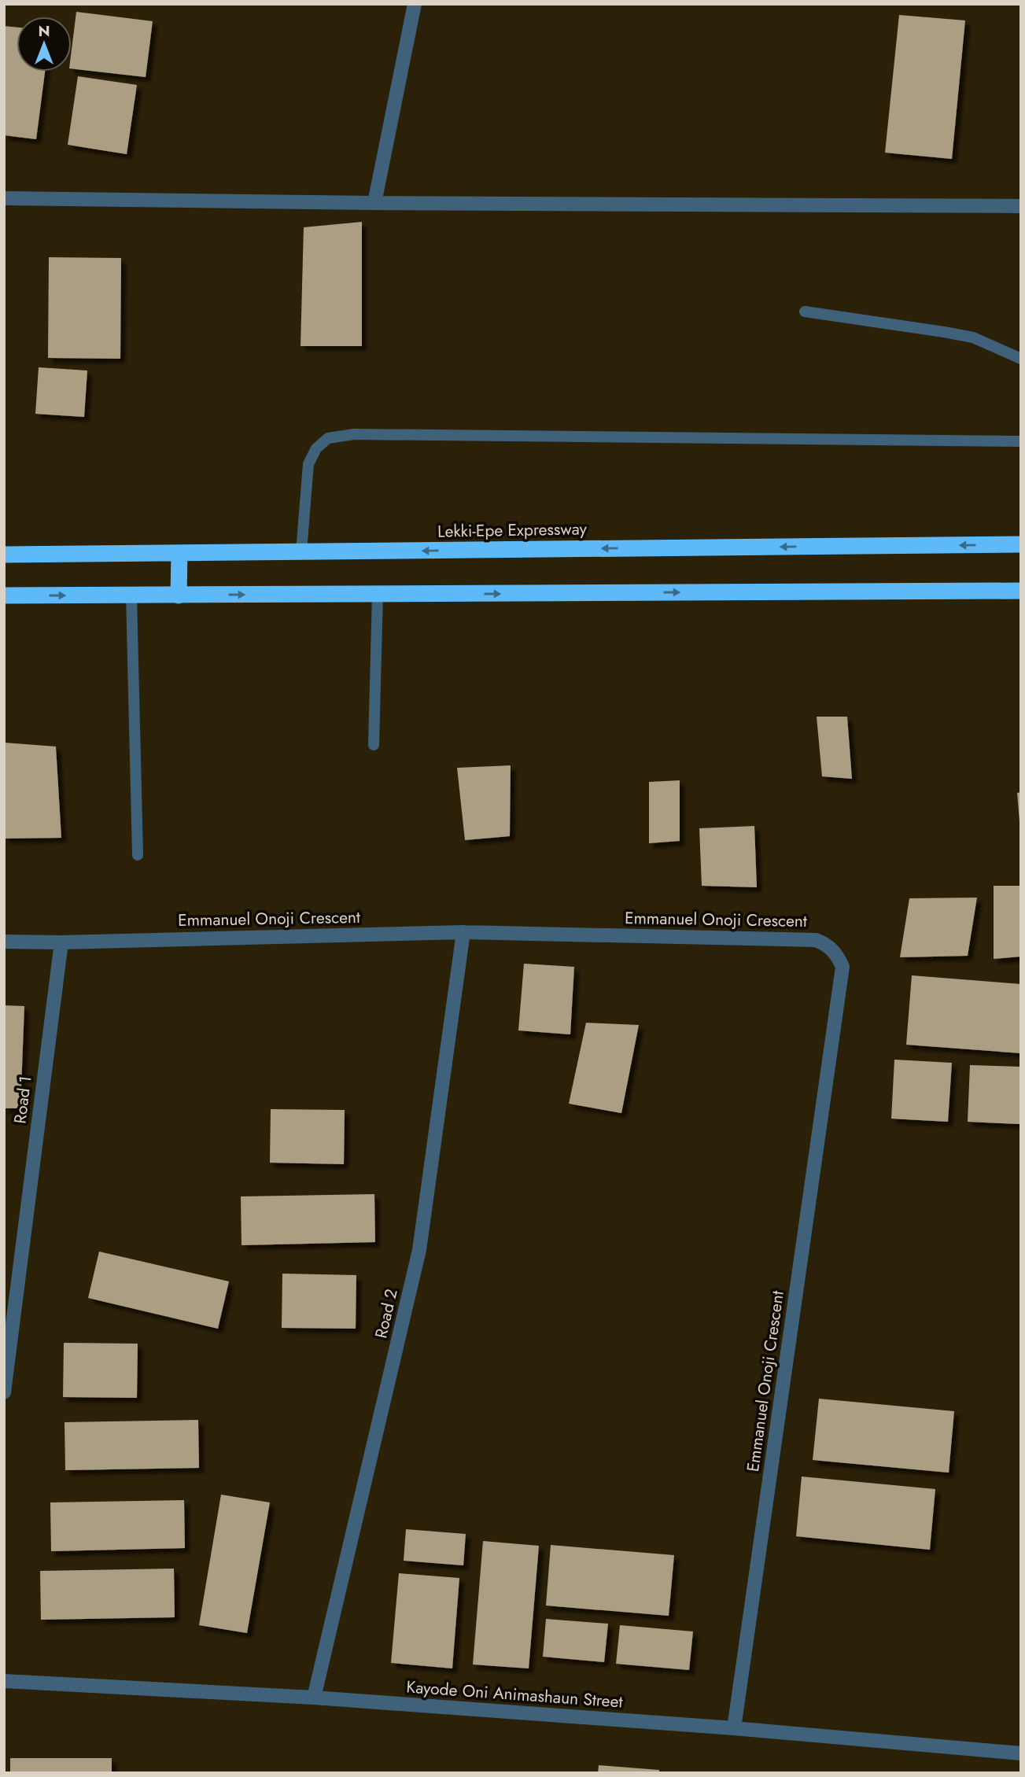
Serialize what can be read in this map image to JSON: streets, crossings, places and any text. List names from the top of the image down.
{
  "streets": {
    "highway": ["Lekki-Epe Expressway"],
    "street": [
      "Emmanuel Onoji Crescent",
      "Road 1",
      "Road 2",
      "Kayode Oni Animashaun Street"
    ]
  },
  "crossings": [
    ["Emmanuel Onoji Crescent", "Road 1"],
    ["Emmanuel Onoji Crescent", "Road 2"],
    ["Emmanuel Onoji Crescent", "Kayode Oni Animashaun Street"],
    ["Road 2", "Kayode Oni Animashaun Street"]
  ],
  "north": "top"
}
